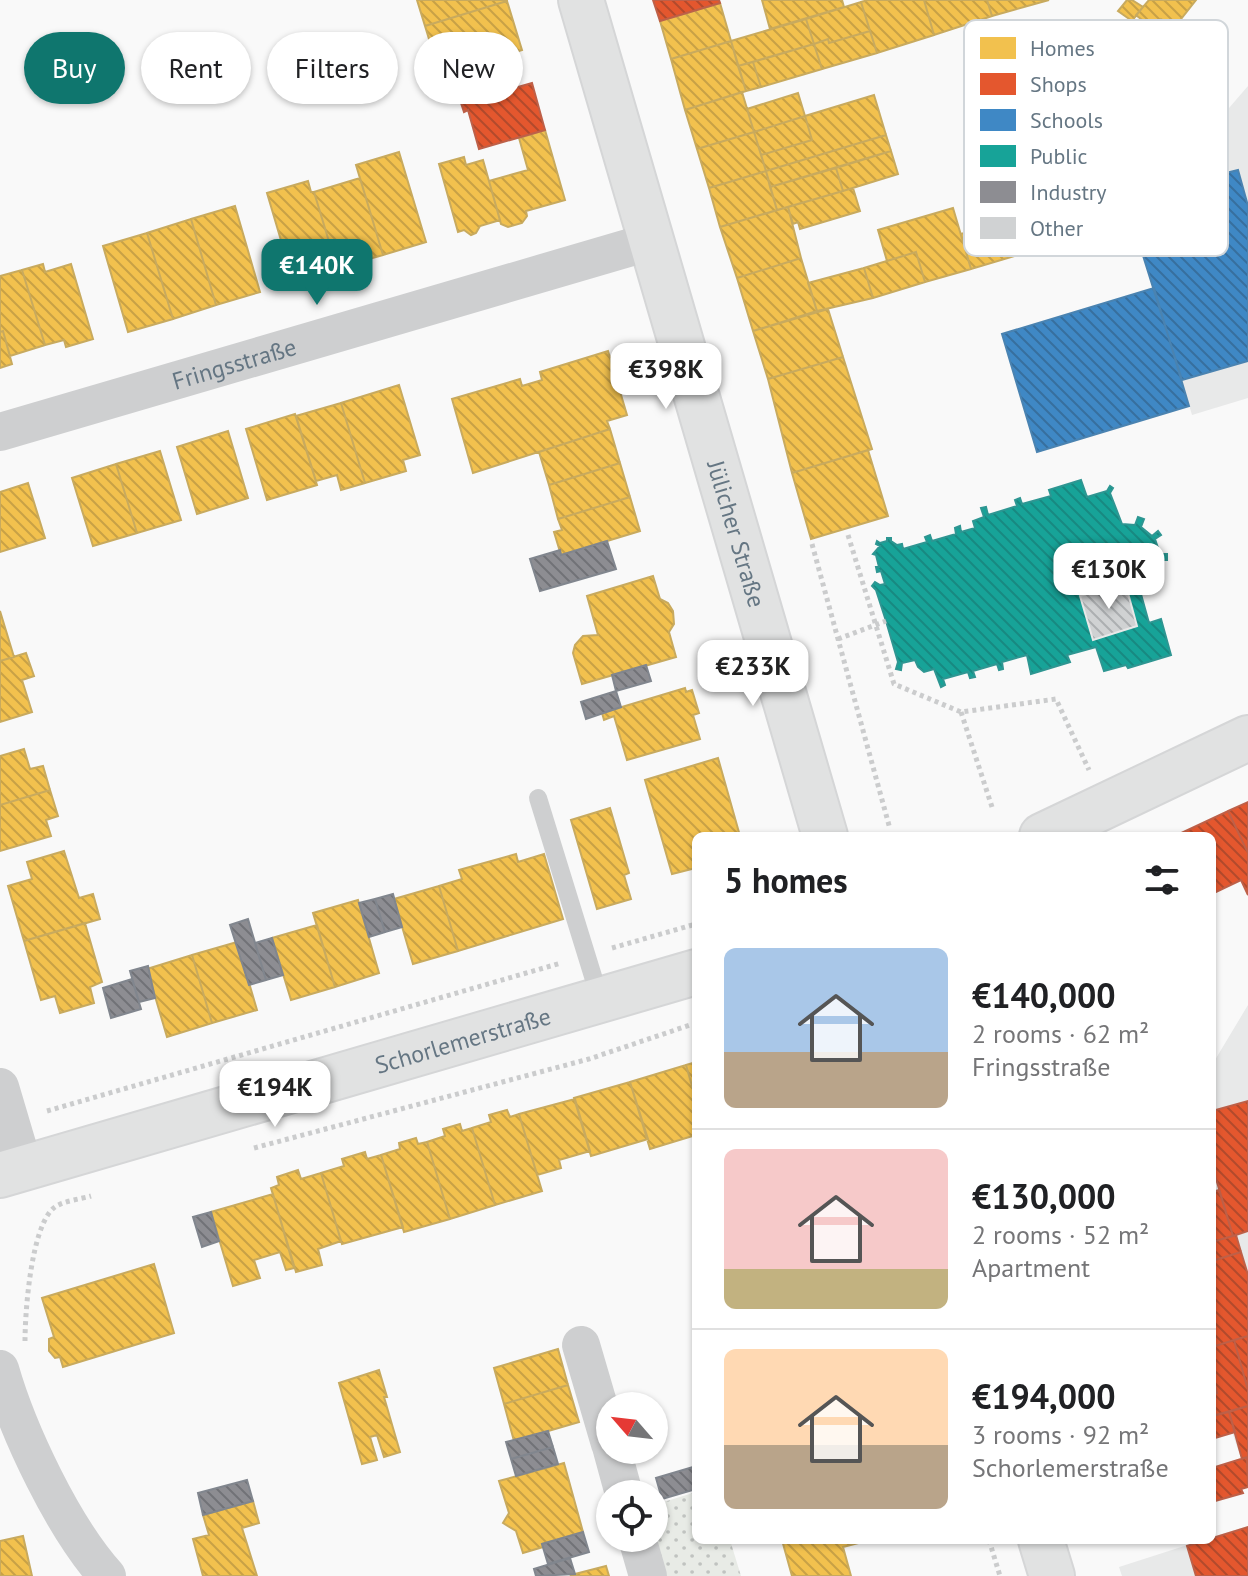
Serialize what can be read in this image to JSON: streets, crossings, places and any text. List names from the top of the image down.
{
  "streets": {
    "main road": ["Jülicher Straße", "Schorlemerstraße"],
    "street": ["Fringsstraße"]
  },
  "crossings": [
    ["Fringsstraße", "Jülicher Straße"]
  ],
  "legend": [
    "Homes",
    "Shops",
    "Schools",
    "Public",
    "Industry",
    "Other"
  ],
  "north": "top left",
  "page": {
    "chip": [
      "Buy",
      "Rent",
      "Filters",
      "New"
    ],
    "price": [
      "€140K",
      "€398K",
      "€130K",
      "€233K",
      "€194K"
    ],
    "heading": "5 homes",
    "list": [
      {
        "name": "€140,000",
        "note": "2 rooms · 62 m² · Fringsstraße"
      },
      {
        "name": "€130,000",
        "note": "2 rooms · 52 m² · Apartment"
      },
      {
        "name": "€194,000",
        "note": "3 rooms · 92 m² · Schorlemerstraße"
      }
    ]
  }
}
